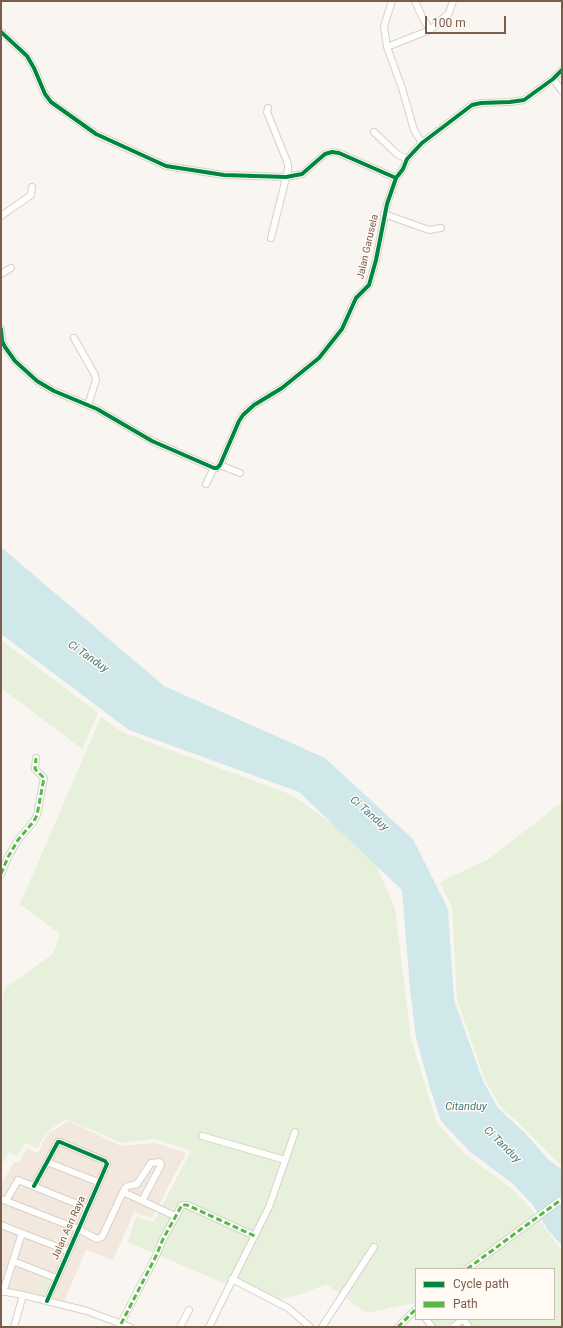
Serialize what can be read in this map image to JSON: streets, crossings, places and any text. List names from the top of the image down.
{
  "streets": {
    "street": ["Jalan Garusela", "Jalan Asri Raya"]
  },
  "water": ["Ci Tanduy", "Citanduy"],
  "legend": ["Cycle path", "Path"],
  "scale_bar": "100 m"
}
